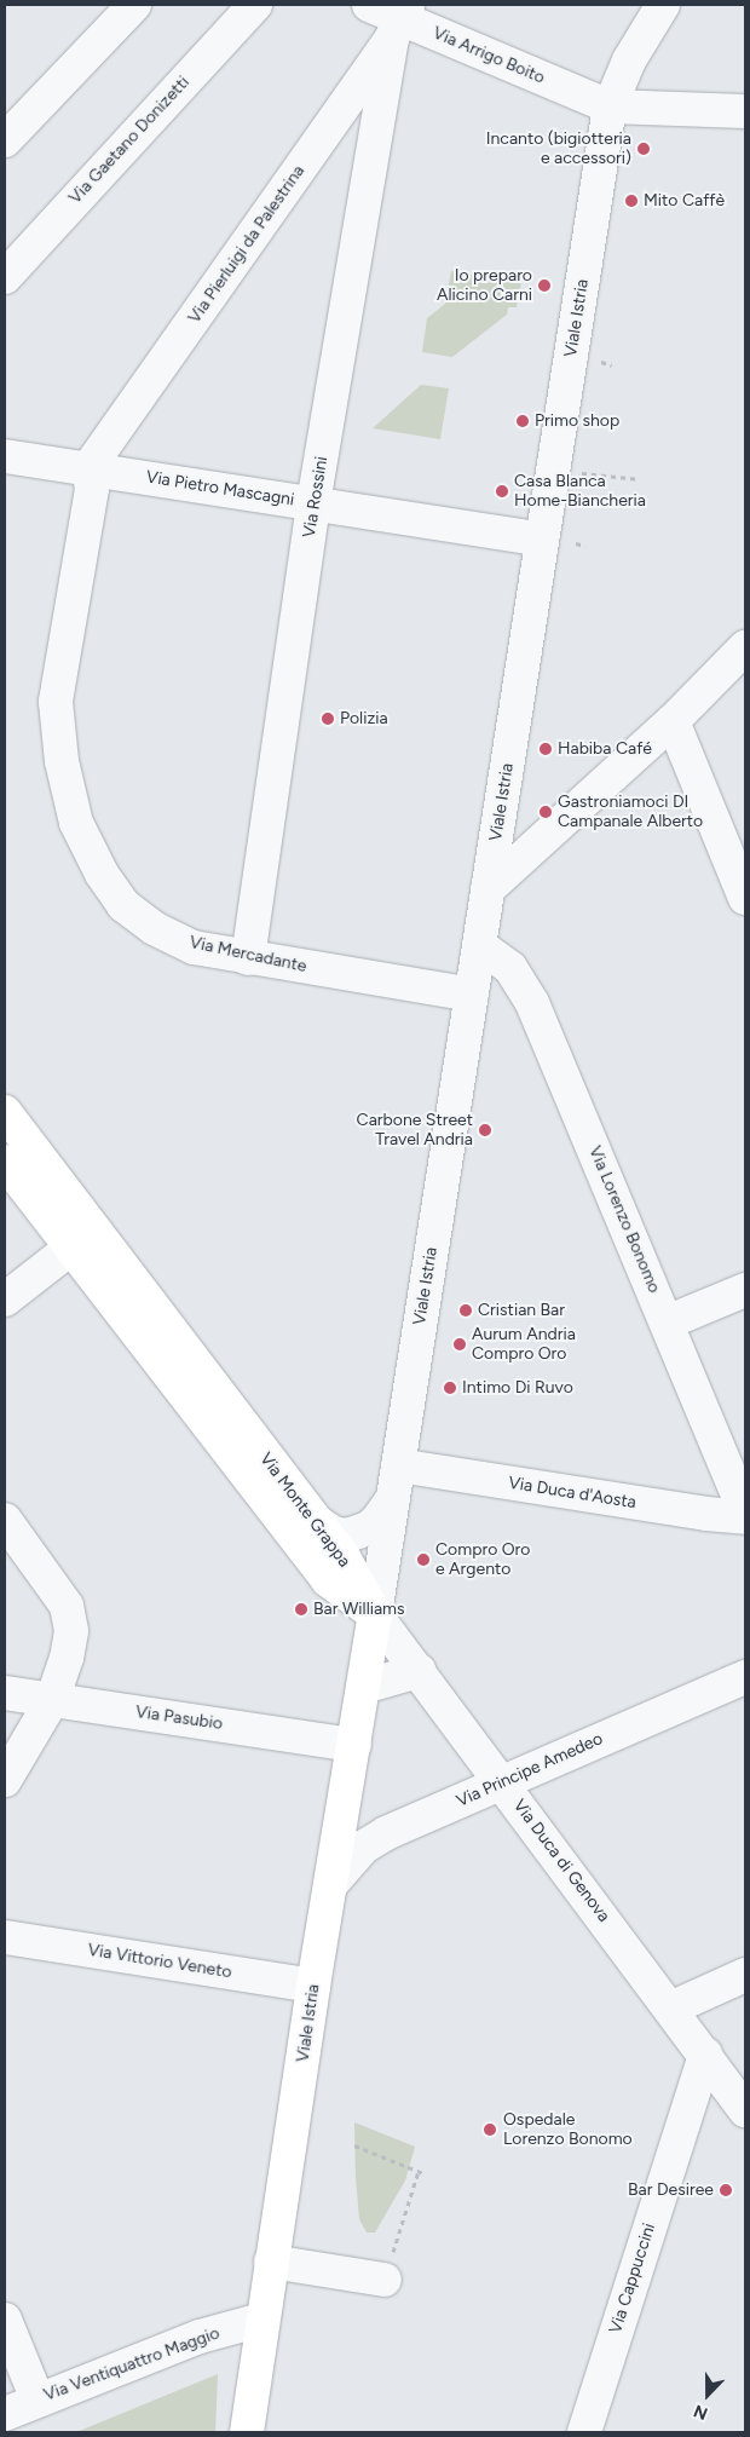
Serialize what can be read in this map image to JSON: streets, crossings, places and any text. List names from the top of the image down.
{
  "streets": {
    "main road": ["Viale Istria", "Via Monte Grappa"],
    "street": [
      "Via Arrigo Boito",
      "Via Gaetano Donizetti",
      "Via Pierluigi da Palestrina",
      "Via Pietro Mascagni",
      "Via Rossini",
      "Via Mercadante",
      "Via Lorenzo Bonomo",
      "Via Duca d'Aosta",
      "Via Pasubio",
      "Via Principe Amedeo",
      "Via Duca di Genova",
      "Via Vittorio Veneto",
      "Via Cappuccini",
      "Via Ventiquattro Maggio"
    ]
  },
  "crossings": [
    ["Via Arrigo Boito", "Via Pierluigi da Palestrina"],
    ["Via Arrigo Boito", "Viale Istria"],
    ["Via Arrigo Boito", "Via Rossini"],
    ["Via Pierluigi da Palestrina", "Via Pietro Mascagni"],
    ["Via Pierluigi da Palestrina", "Via Rossini"],
    ["Via Pierluigi da Palestrina", "Via Mercadante"],
    ["Viale Istria", "Via Pietro Mascagni"],
    ["Viale Istria", "Via Mercadante"],
    ["Viale Istria", "Via Lorenzo Bonomo"],
    ["Viale Istria", "Via Duca d'Aosta"],
    ["Viale Istria", "Via Monte Grappa"],
    ["Viale Istria", "Via Pasubio"],
    ["Viale Istria", "Via Principe Amedeo"],
    ["Viale Istria", "Via Duca di Genova"],
    ["Viale Istria", "Via Vittorio Veneto"],
    ["Viale Istria", "Via Ventiquattro Maggio"],
    ["Via Pietro Mascagni", "Via Rossini"],
    ["Via Pietro Mascagni", "Via Mercadante"],
    ["Via Rossini", "Via Mercadante"],
    ["Via Monte Grappa", "Via Duca di Genova"],
    ["Via Principe Amedeo", "Via Duca di Genova"],
    ["Via Duca di Genova", "Via Cappuccini"]
  ],
  "places": [
    "Incanto (bigiotteria e accessori)",
    "Mito Caffè",
    "Io preparo Alicino Carni",
    "Primo shop",
    "Casa Blanca Home-Biancheria",
    "Polizia",
    "Habiba Café",
    "Gastroniamoci DI Campanale Alberto",
    "Carbone Street Travel Andria",
    "Cristian Bar",
    "Aurum Andria Compro Oro",
    "Intimo Di Ruvo",
    "Compro Oro e Argento",
    "Bar Williams",
    "Ospedale Lorenzo Bonomo",
    "Bar Desiree"
  ],
  "north": "bottom"
}
